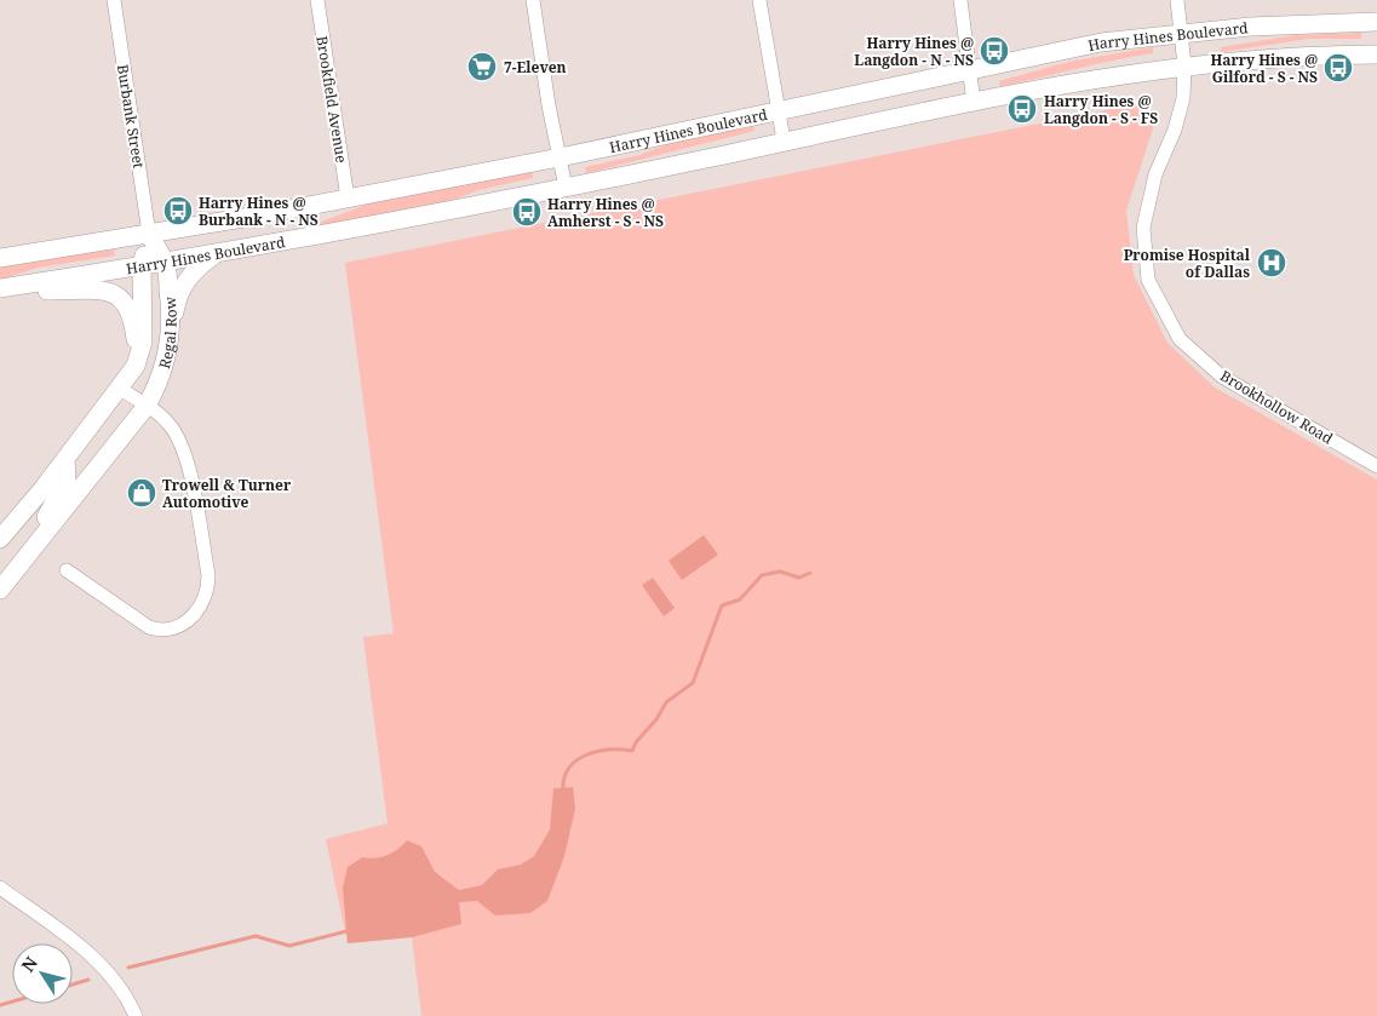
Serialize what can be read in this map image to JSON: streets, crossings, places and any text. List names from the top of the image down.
{
  "streets": {
    "main road": ["Harry Hines Boulevard", "Regal Row"],
    "street": ["Brookfield Avenue", "Burbank Street", "Brookhollow Road"]
  },
  "crossings": [
    ["Harry Hines Boulevard", "Brookfield Avenue"],
    ["Harry Hines Boulevard", "Burbank Street"],
    ["Harry Hines Boulevard", "Regal Row"],
    ["Harry Hines Boulevard", "Brookhollow Road"],
    ["Burbank Street", "Regal Row"]
  ],
  "places": {
    "bus stop": [
      "Harry Hines @ Langdon - N - NS",
      "Harry Hines @ Gilford - S - NS",
      "Harry Hines @ Langdon - S - FS",
      "Harry Hines @ Burbank - N - NS",
      "Harry Hines @ Amherst - S - NS"
    ],
    "supermarket": ["7-Eleven"],
    "hospital": ["Promise Hospital of Dallas"],
    "shop": ["Trowell & Turner Automotive"]
  },
  "north": "top left"
}
